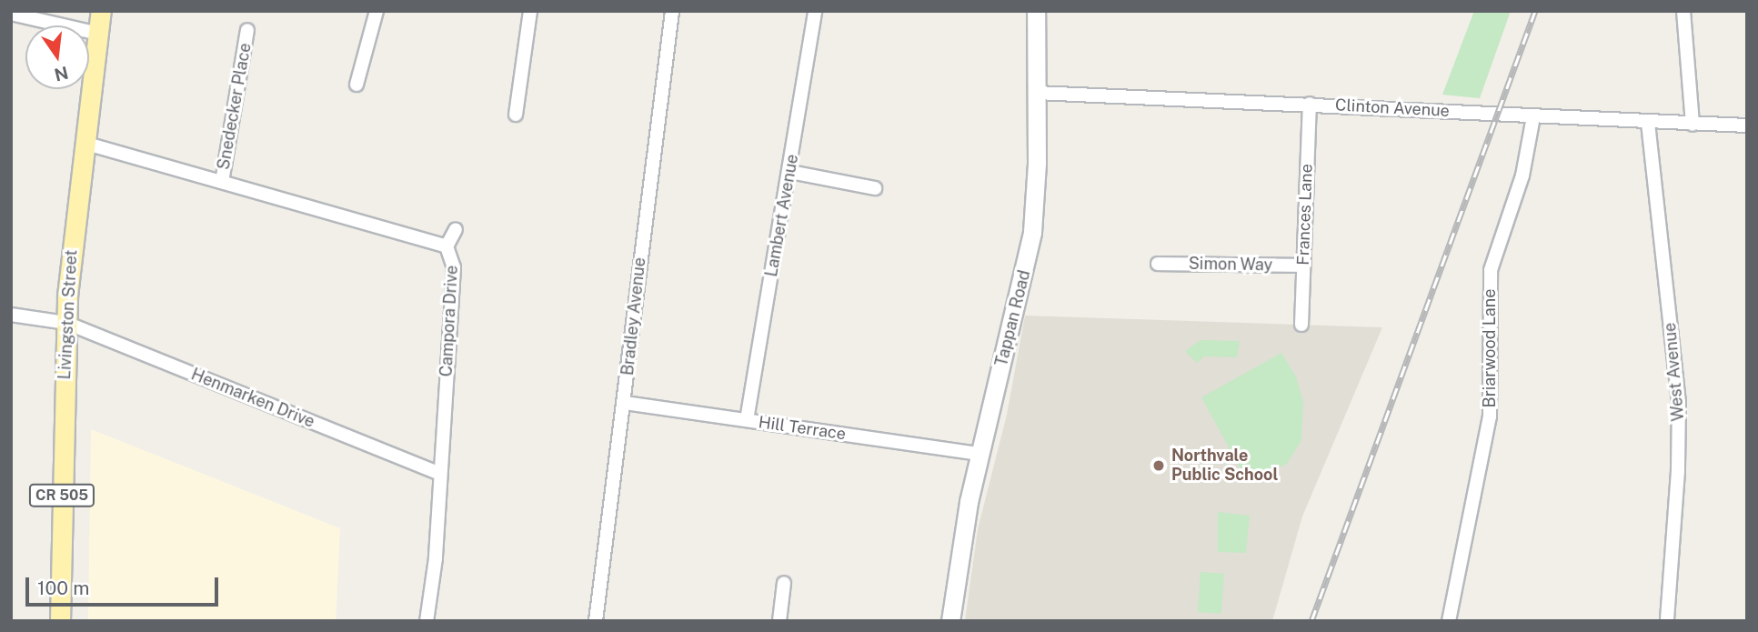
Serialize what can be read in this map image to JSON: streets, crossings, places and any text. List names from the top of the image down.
{
  "streets": {
    "main road": ["Livingston Street", "CR 505"],
    "street": [
      "Snedecker Place",
      "Clinton Avenue",
      "Frances Lane",
      "Lambert Avenue",
      "Simon Way",
      "Bradley Avenue",
      "Tappan Road",
      "Campora Drive",
      "Briarwood Lane",
      "West Avenue",
      "Henmarken Drive",
      "Hill Terrace"
    ]
  },
  "crossings": [
    ["Snedecker Place", "Campora Drive"],
    ["Clinton Avenue", "Frances Lane"],
    ["Clinton Avenue", "Tappan Road"],
    ["Clinton Avenue", "Briarwood Lane"],
    ["Clinton Avenue", "West Avenue"],
    ["Frances Lane", "Simon Way"],
    ["Lambert Avenue", "Hill Terrace"],
    ["Livingston Street", "Campora Drive"],
    ["Livingston Street", "Henmarken Drive"],
    ["Bradley Avenue", "Hill Terrace"],
    ["Tappan Road", "Hill Terrace"],
    ["Campora Drive", "Henmarken Drive"]
  ],
  "places": ["Northvale Public School"],
  "scale_bar": "100 m",
  "north": "bottom"
}
